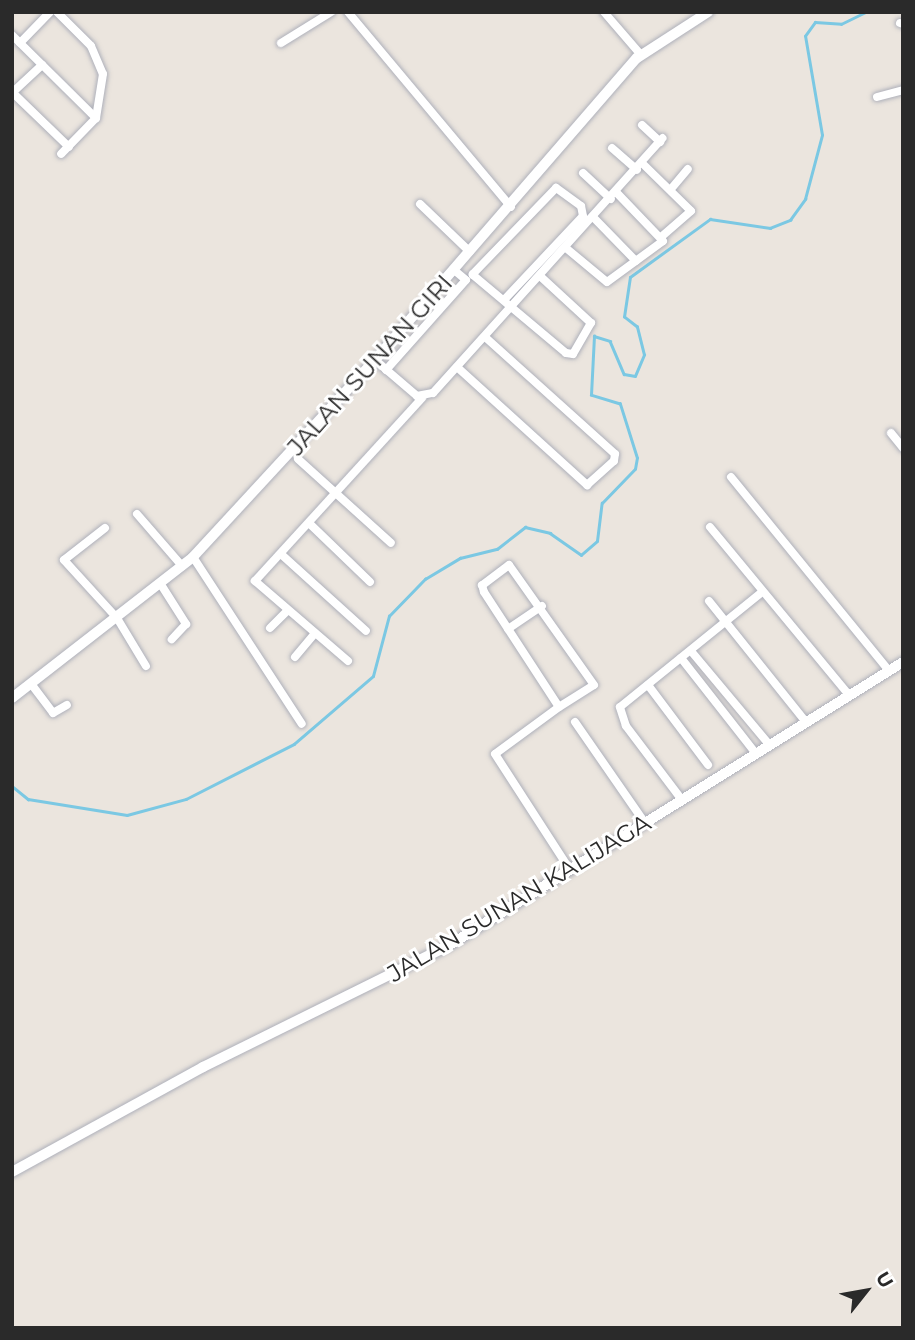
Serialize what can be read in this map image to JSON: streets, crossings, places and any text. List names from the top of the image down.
{
  "streets": {
    "street": ["JALAN SUNAN GIRI", "JALAN SUNAN KALIJAGA"]
  },
  "north": "top right"
}
